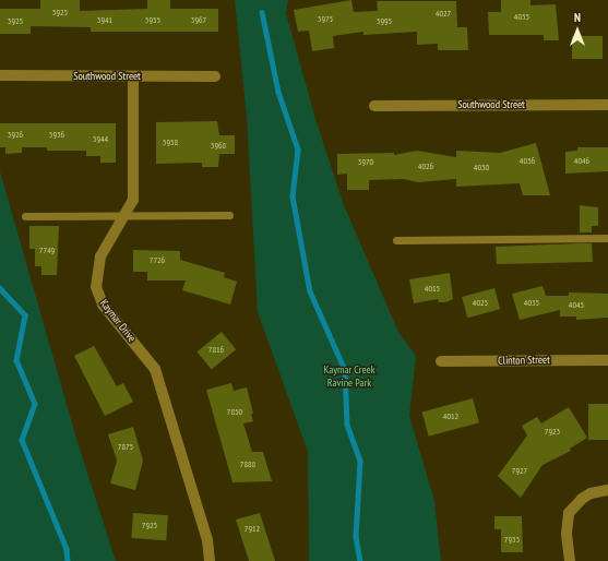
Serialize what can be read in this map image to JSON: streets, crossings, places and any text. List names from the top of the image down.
{
  "streets": {
    "street": ["Southwood Street", "Kaymar Drive", "Clinton Street"]
  },
  "crossings": [
    ["Southwood Street", "Kaymar Drive"]
  ],
  "parks": ["Kaymar Creek Ravine Park"],
  "house_numbers": [
    "3925",
    "4027",
    "4035",
    "3975",
    "3941",
    "3955",
    "3967",
    "3925",
    "3995",
    "3926",
    "3936",
    "3944",
    "3958",
    "3968",
    "4036",
    "4046",
    "3970",
    "4026",
    "4030",
    "7749",
    "7726",
    "4015",
    "4025",
    "4035",
    "4045",
    "7816",
    "7850",
    "4012",
    "7923",
    "7875",
    "7888",
    "7927",
    "7925",
    "7912",
    "7933"
  ],
  "north": "top"
}
